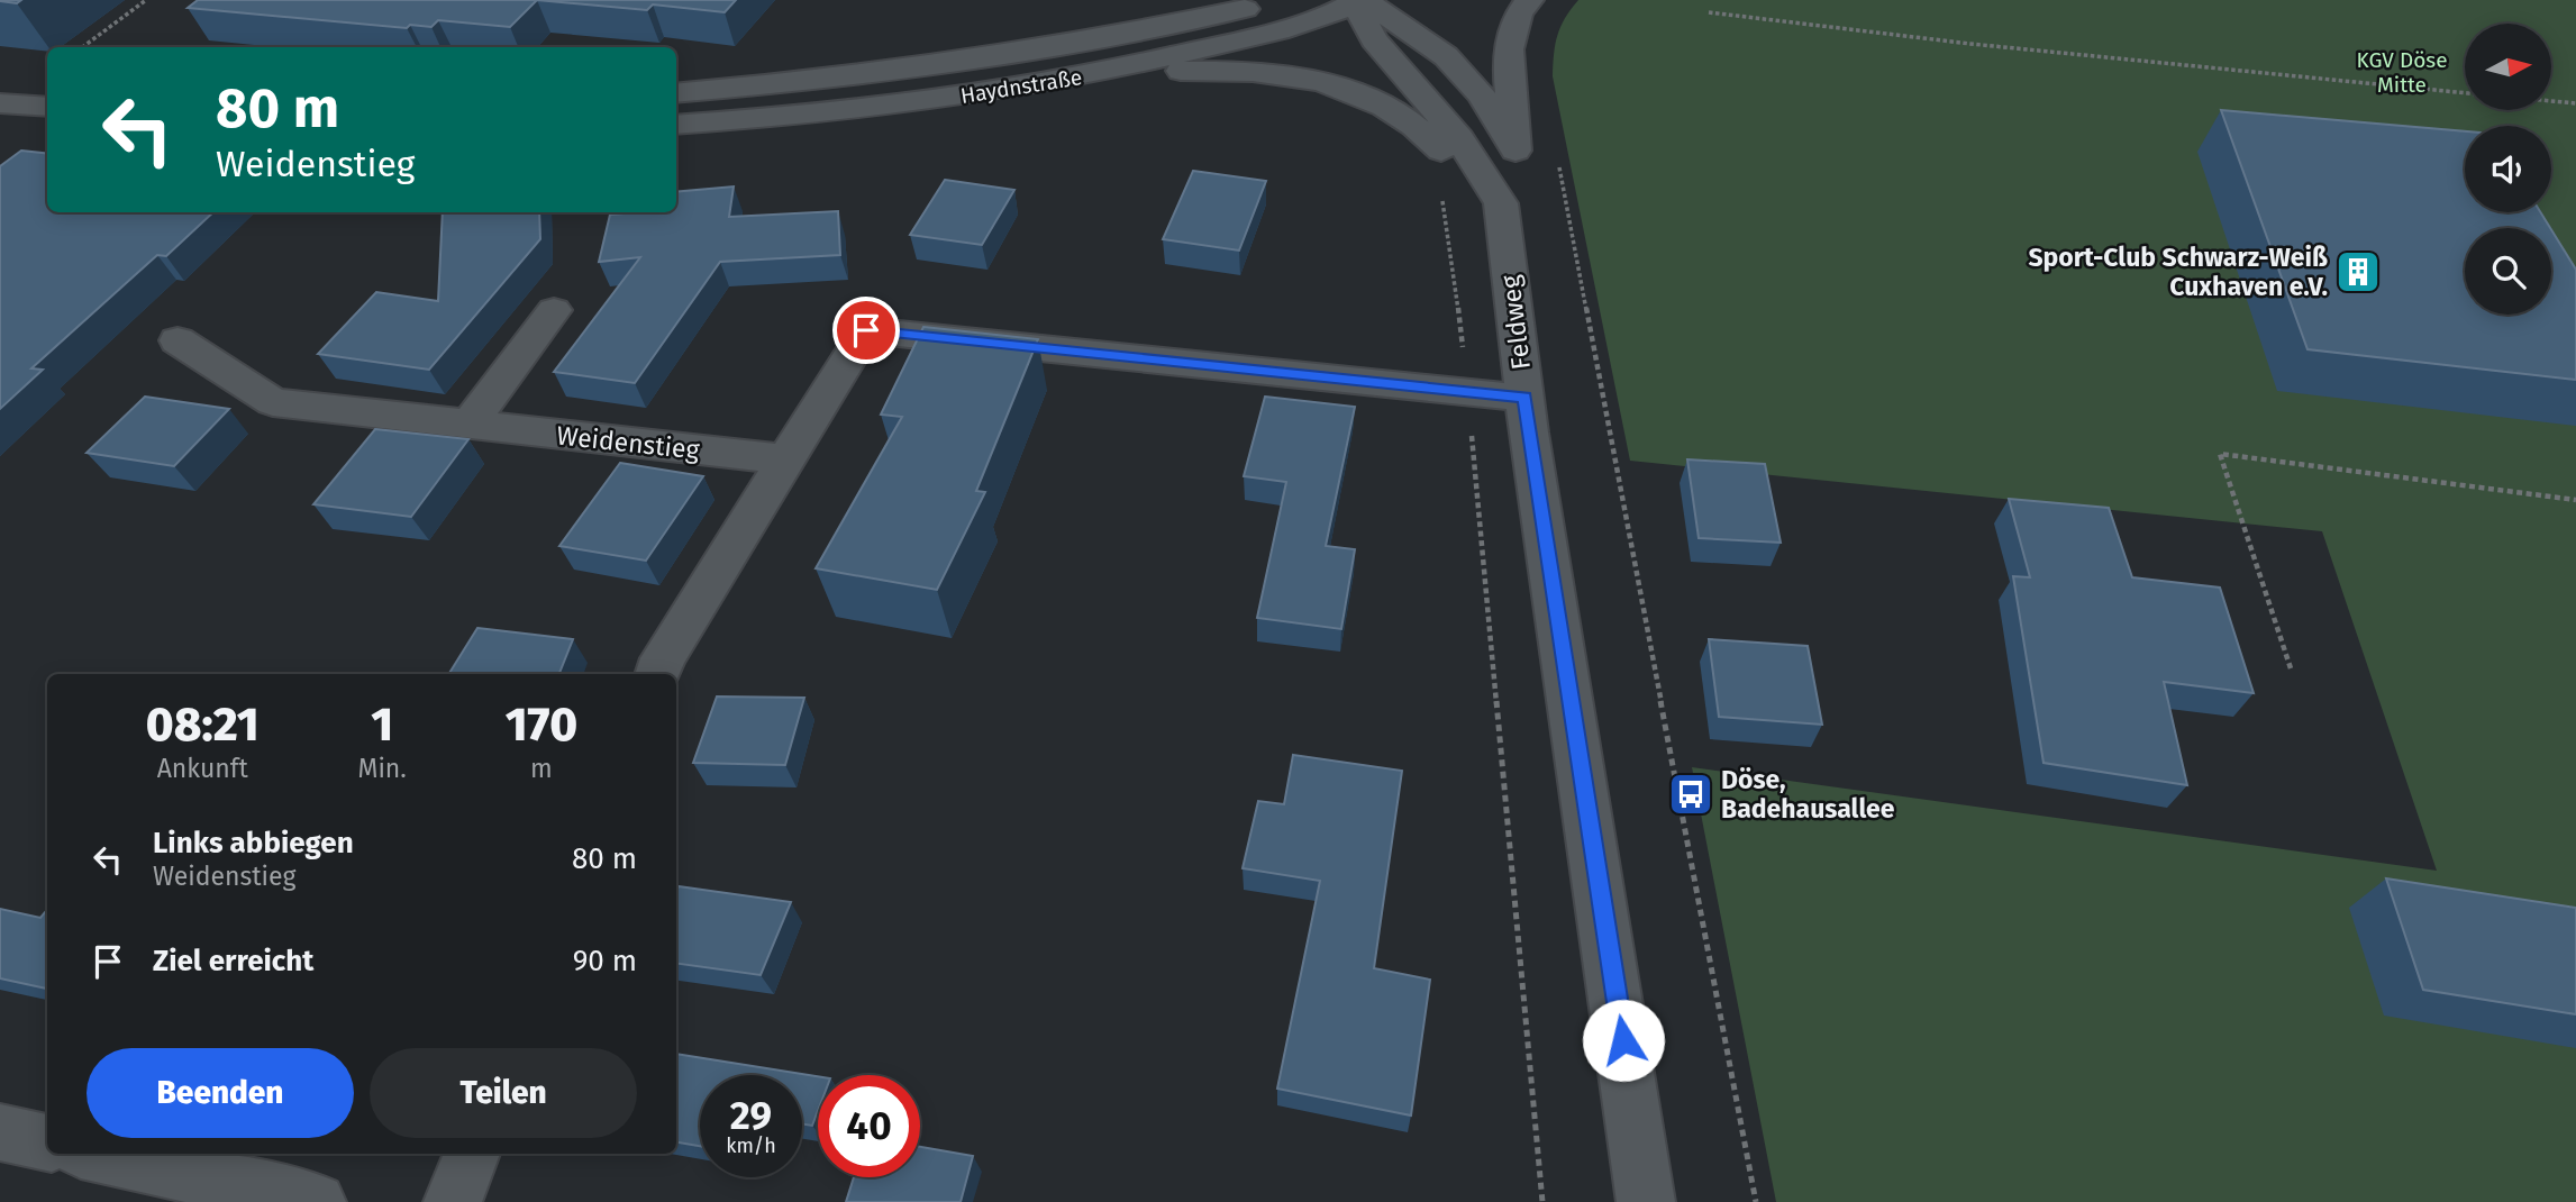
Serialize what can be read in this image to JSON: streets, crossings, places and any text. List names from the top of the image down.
{
  "streets": {
    "street": ["Haydnstraße", "Feldweg", "Weidenstieg"]
  },
  "crossings": [
    ["Haydnstraße", "Feldweg"]
  ],
  "parks": ["KGV Döse Mitte"],
  "places": {
    "building": ["Sport-Club Schwarz-Weiß Cuxhaven e.V."],
    "bus stop": ["Döse, Badehausallee"]
  },
  "north": "right",
  "page": {
    "turn": ["80 m", "Weidenstieg"],
    "eta": [
      "08:21",
      "Ankunft",
      "1",
      "Min.",
      "170",
      "m"
    ],
    "list": [
      {
        "name": "Links abbiegen",
        "note": "Weidenstieg",
        "value": "80 m"
      },
      {
        "name": "Ziel erreicht",
        "value": "90 m"
      }
    ],
    "buttons": ["Beenden", "Teilen"],
    "speed": "29 km/h",
    "limit": "40"
  }
}
